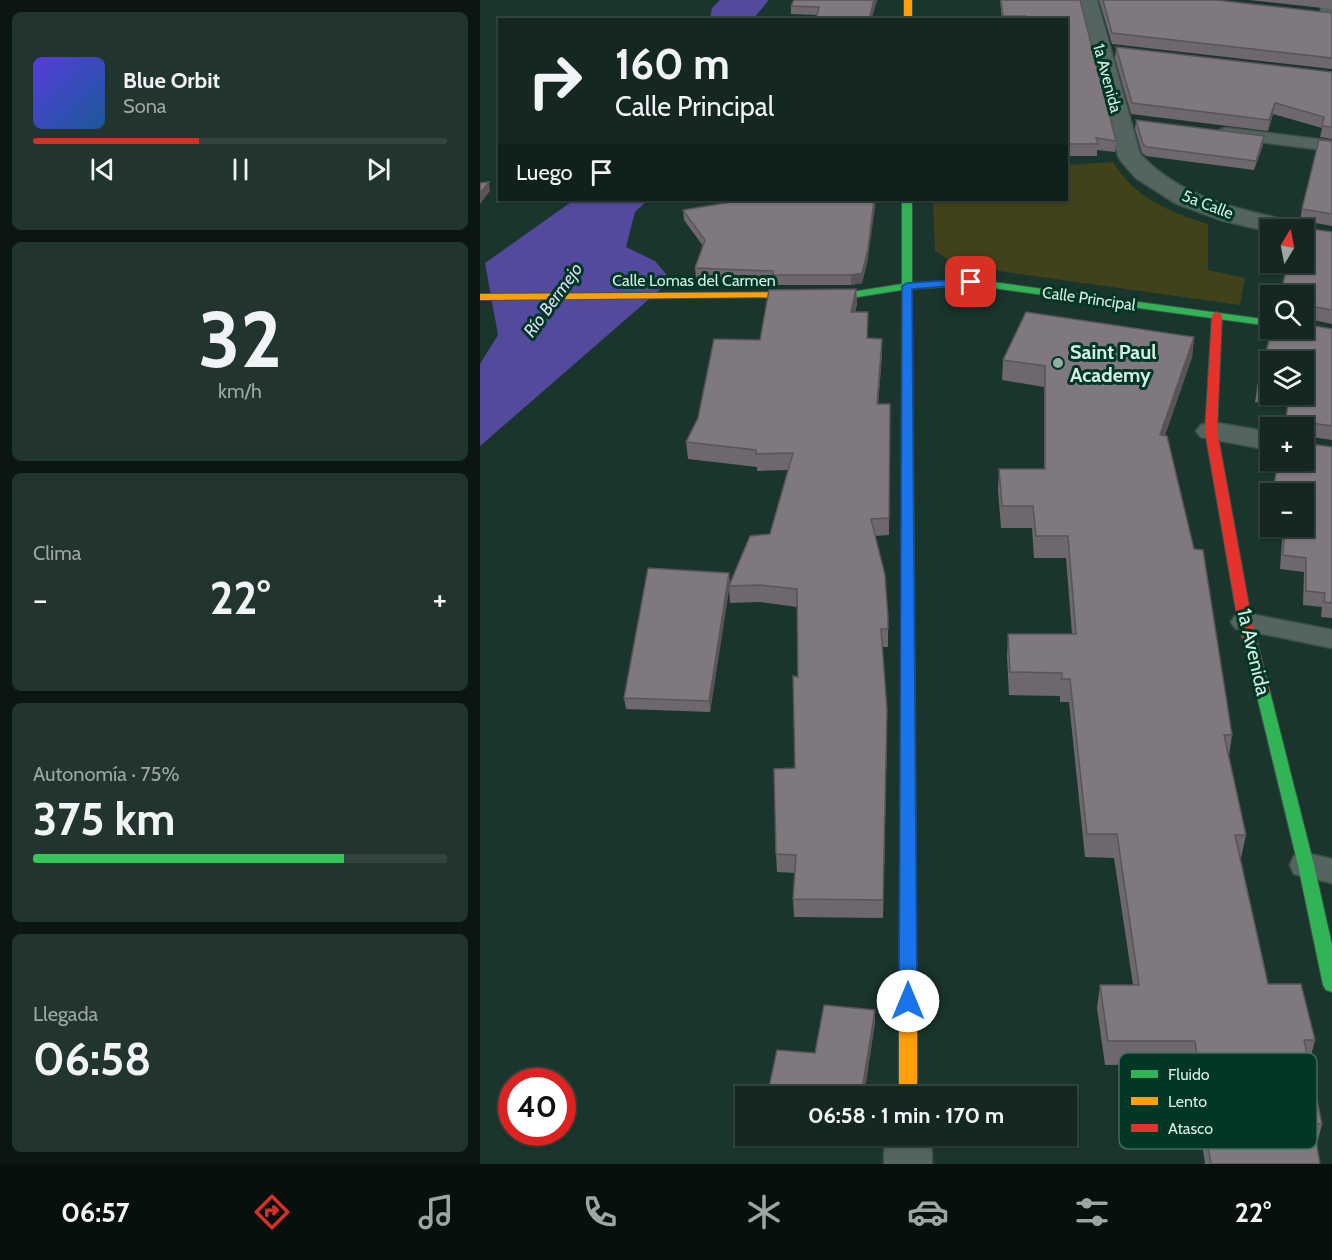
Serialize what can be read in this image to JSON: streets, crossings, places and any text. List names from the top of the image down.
{
  "streets": {
    "street": [
      "1a Avenida",
      "5a Calle",
      "Calle Lomas del Carmen",
      "Calle Principal"
    ]
  },
  "crossings": [
    ["1a Avenida", "5a Calle"],
    ["1a Avenida", "Calle Principal"],
    ["Calle Lomas del Carmen", "Calle Principal"]
  ],
  "water": ["Río Bermejo"],
  "places": ["Saint Paul Academy"],
  "legend": ["Fluido", "Lento", "Atasco"],
  "north": "top",
  "page": {
    "turn": ["160 m", "Calle Principal"],
    "song": ["Blue Orbit", "Sona"],
    "then": "Luego",
    "map_buttons": ["+", "−"],
    "tile": [
      ["32", "km/h"],
      "Clima",
      ["Autonomía · 75%", "375 km"],
      ["Llegada", "06:58"]
    ],
    "heat": ["−", "22°", "+"],
    "limit": "40",
    "trip": "06:58 · 1 min · 170 m",
    "tabs": ["06:57", "22°"]
  }
}
